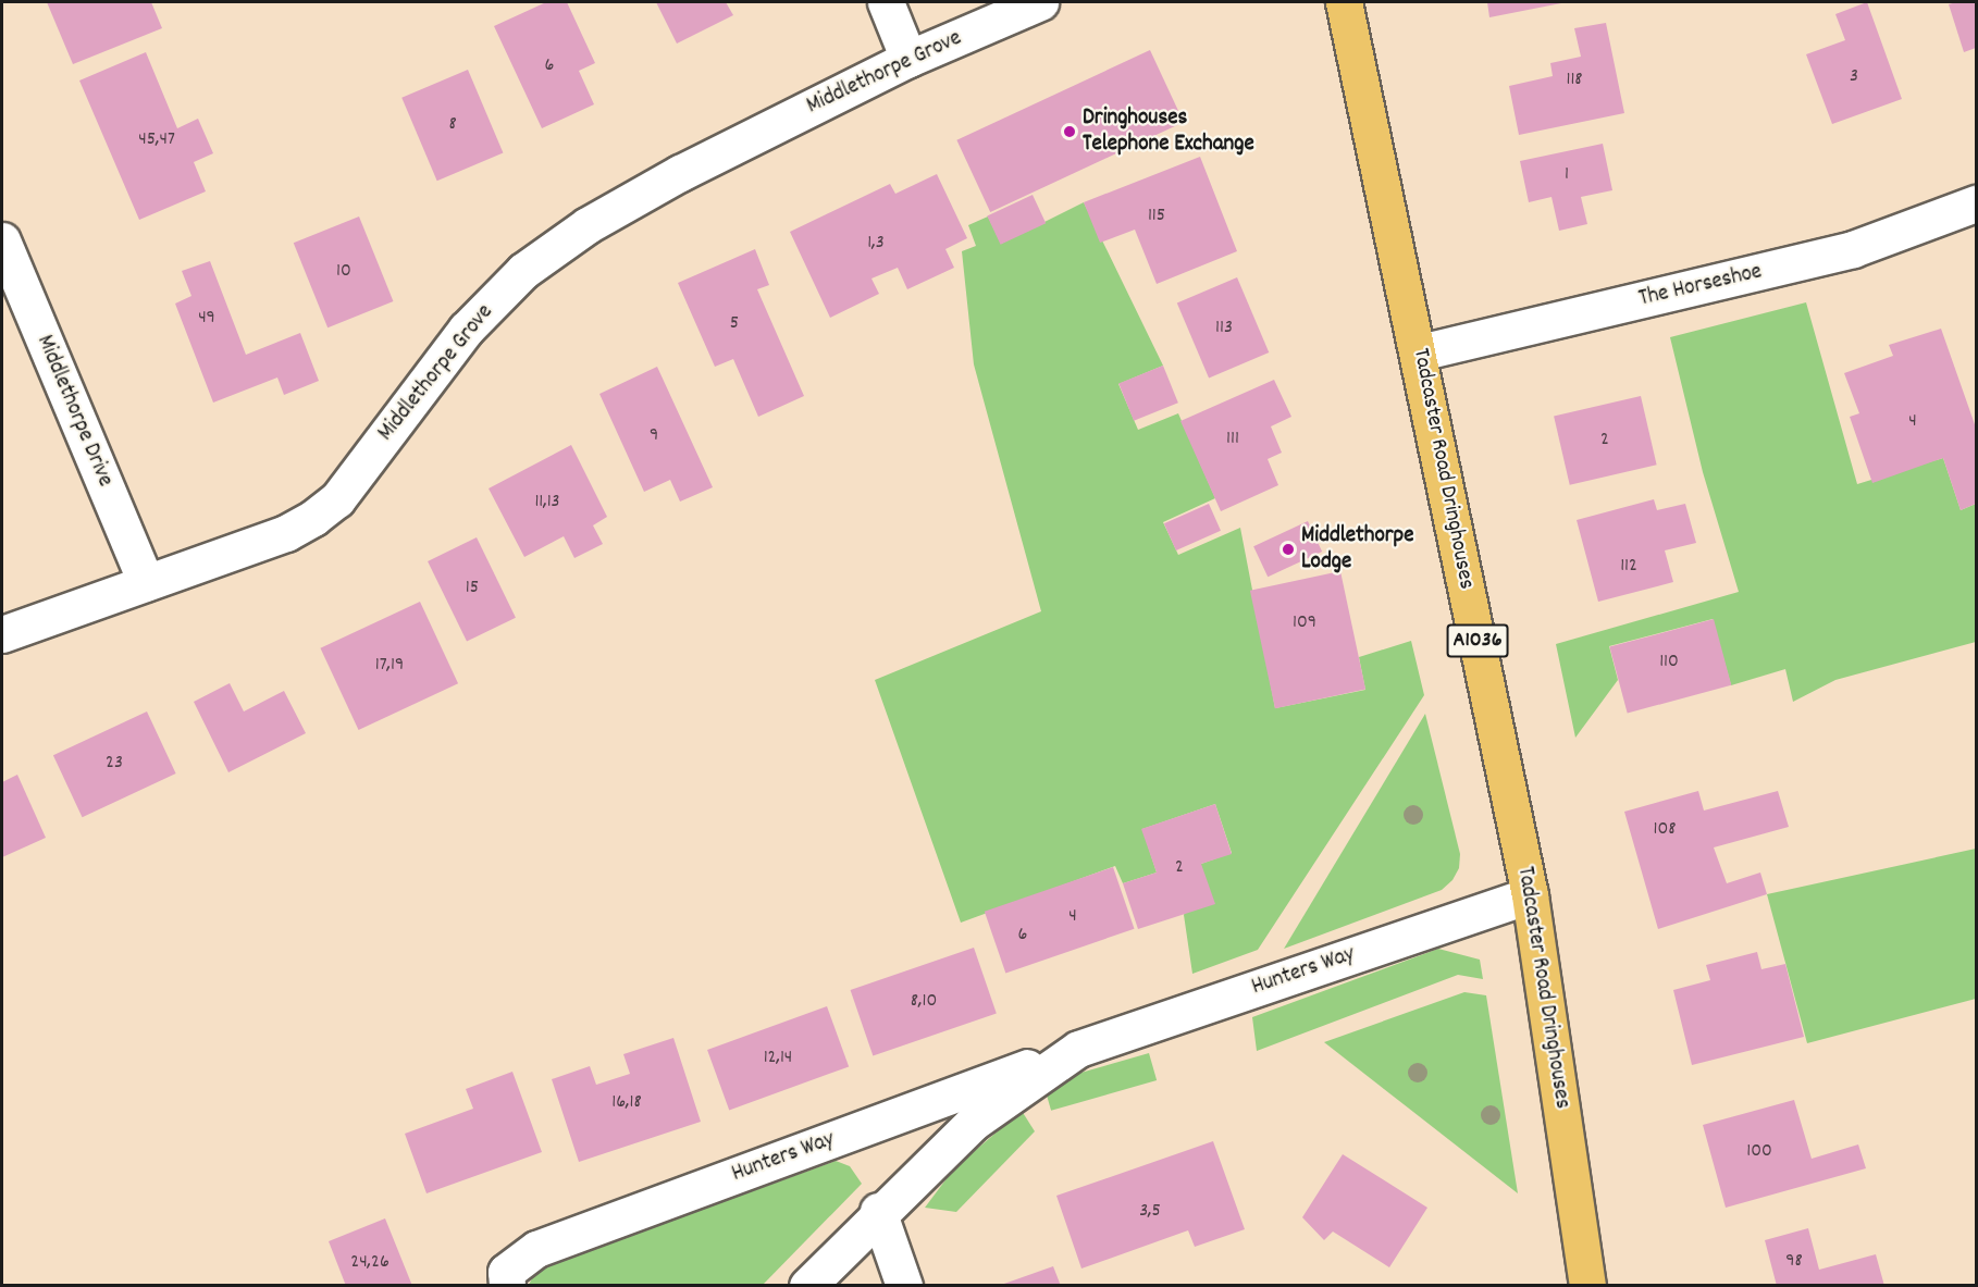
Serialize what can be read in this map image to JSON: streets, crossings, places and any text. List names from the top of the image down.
{
  "streets": {
    "main road": ["Tadcaster Road Dringhouses", "A1036"],
    "street": [
      "Middlethorpe Grove",
      "The Horseshoe",
      "Middlethorpe Drive",
      "Hunters Way"
    ]
  },
  "crossings": [
    ["Middlethorpe Grove", "Middlethorpe Drive"],
    ["The Horseshoe", "Tadcaster Road Dringhouses"],
    ["Tadcaster Road Dringhouses", "Hunters Way"]
  ],
  "places": ["Dringhouses Telephone Exchange", "Middlethorpe Lodge"],
  "house_numbers": [
    "6",
    "3",
    "118",
    "8",
    "45,47",
    "1",
    "115",
    "1,3",
    "10",
    "49",
    "5",
    "113",
    "4",
    "9",
    "111",
    "2",
    "11,13",
    "112",
    "15",
    "109",
    "110",
    "17,19",
    "23",
    "108",
    "2",
    "4",
    "6",
    "8,10",
    "12,14",
    "16,18",
    "100",
    "3,5",
    "98",
    "24,26"
  ]
}
